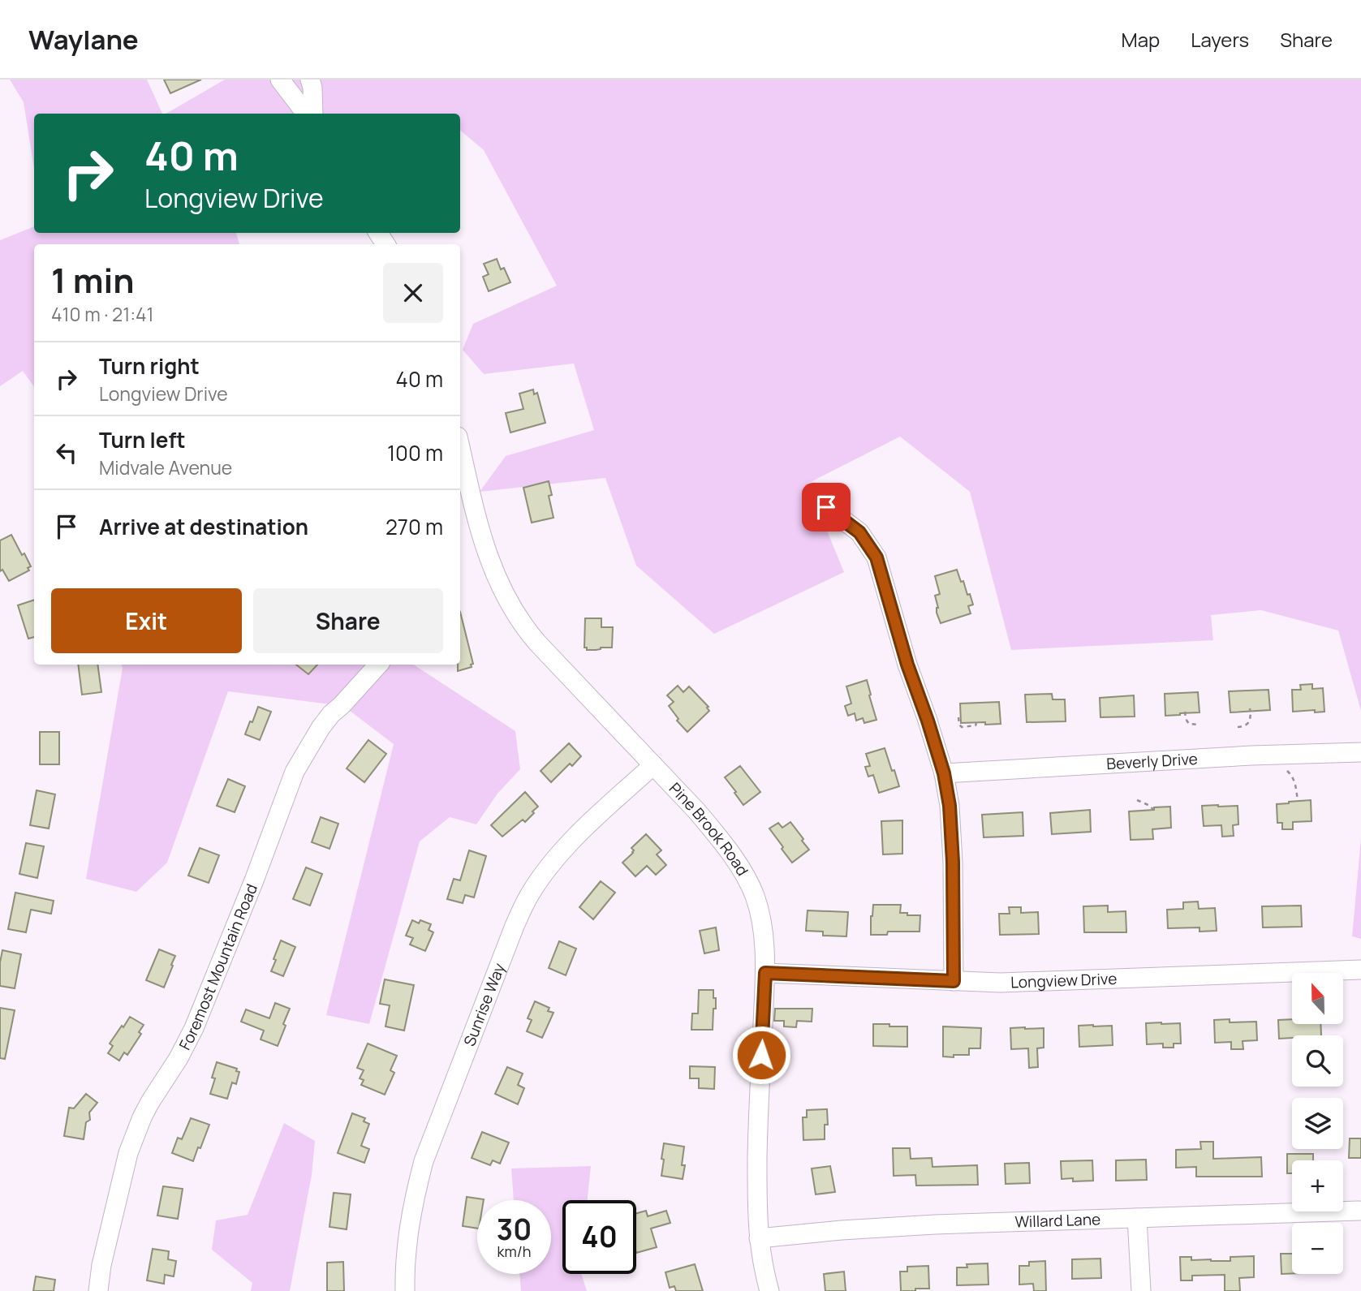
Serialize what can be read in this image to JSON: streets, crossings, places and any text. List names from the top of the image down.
{
  "streets": {
    "street": [
      "Beverly Drive",
      "Pine Brook Road",
      "Foremost Mountain Road",
      "Longview Drive",
      "Sunrise Way",
      "Willard Lane"
    ]
  },
  "crossings": [
    ["Pine Brook Road", "Longview Drive"],
    ["Pine Brook Road", "Sunrise Way"],
    ["Pine Brook Road", "Willard Lane"]
  ],
  "north": "top",
  "page": {
    "header": "Waylane",
    "nav": ["Map", "Layers", "Share"],
    "turn": ["40 m", "Longview Drive"],
    "heading": ["1 min", "410 m · 21:41"],
    "list": [
      {
        "name": "Turn right",
        "note": "Longview Drive",
        "value": "40 m"
      },
      {
        "name": "Turn left",
        "note": "Midvale Avenue",
        "value": "100 m"
      },
      {
        "name": "Arrive at destination",
        "value": "270 m"
      }
    ],
    "buttons": ["Exit", "Share"],
    "map_buttons": ["+", "−"],
    "speed": "30 km/h",
    "limit": "40"
  }
}
